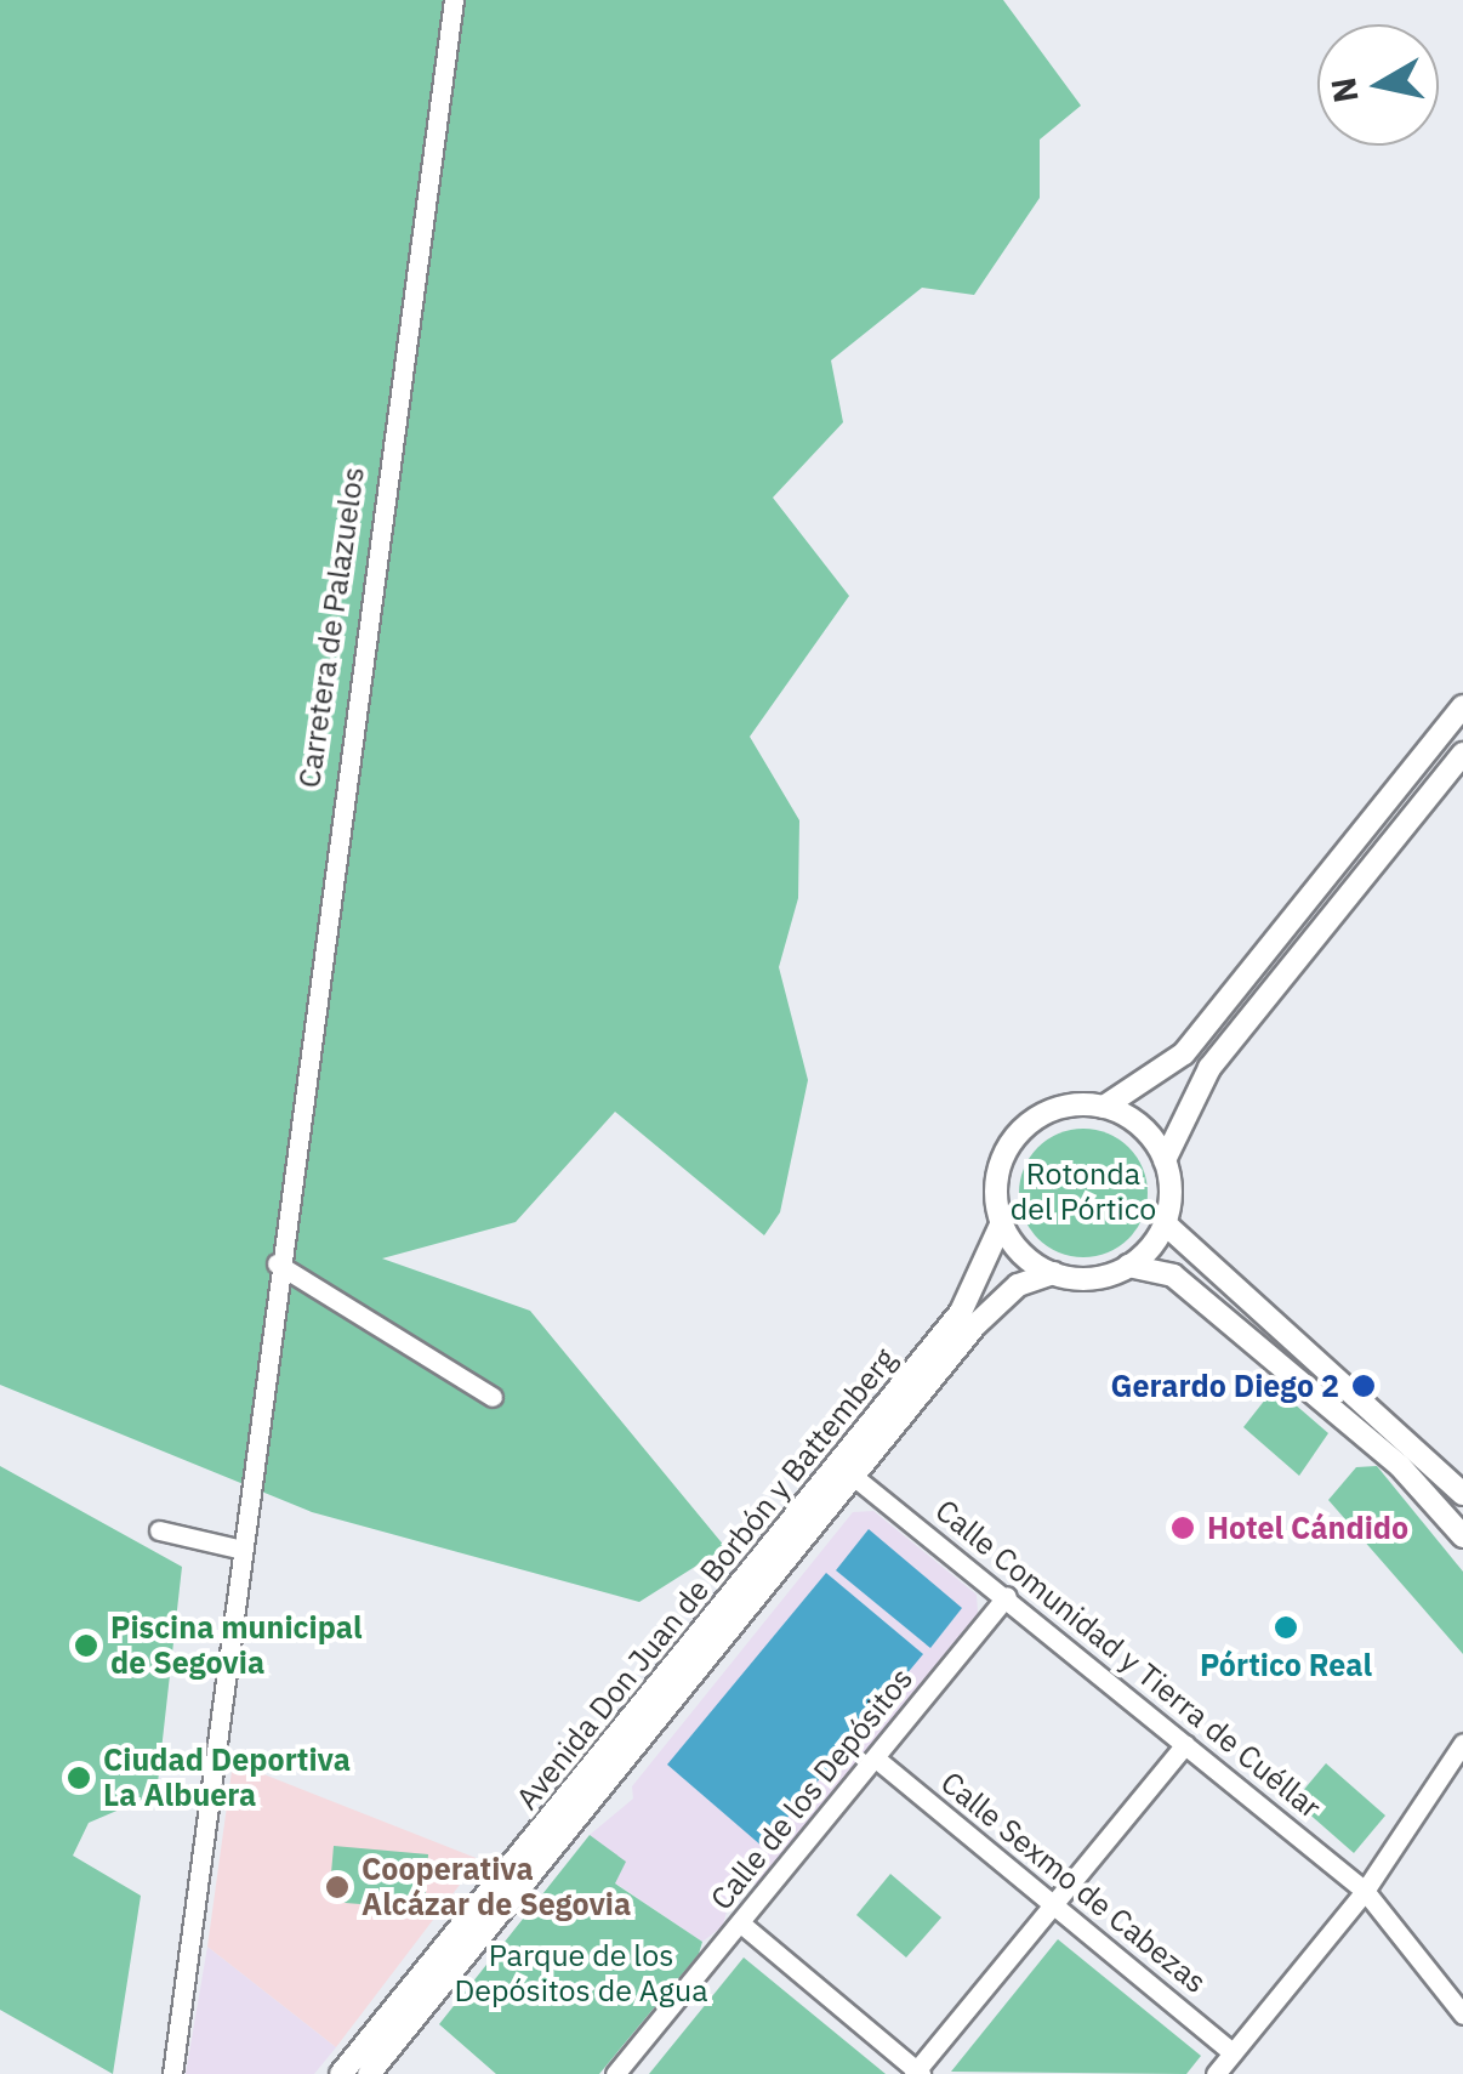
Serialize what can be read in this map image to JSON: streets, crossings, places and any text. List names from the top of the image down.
{
  "streets": {
    "main road": ["Avenida Don Juan de Borbón y Battemberg"],
    "street": [
      "Carretera de Palazuelos",
      "Calle Comunidad y Tierra de Cuéllar",
      "Calle de los Depósitos",
      "Calle Sexmo de Cabezas"
    ]
  },
  "crossings": [
    ["Avenida Don Juan de Borbón y Battemberg", "Calle Comunidad y Tierra de Cuéllar"],
    ["Calle Comunidad y Tierra de Cuéllar", "Calle de los Depósitos"],
    ["Calle de los Depósitos", "Calle Sexmo de Cabezas"]
  ],
  "parks": ["Rotonda del Pórtico", "Parque de los Depósitos de Agua"],
  "places": [
    "Gerardo Diego 2",
    "Hotel Cándido",
    "Pórtico Real",
    "Piscina municipal de Segovia",
    "Ciudad Deportiva La Albuera",
    "Cooperativa Alcázar de Segovia"
  ],
  "north": "left"
}
